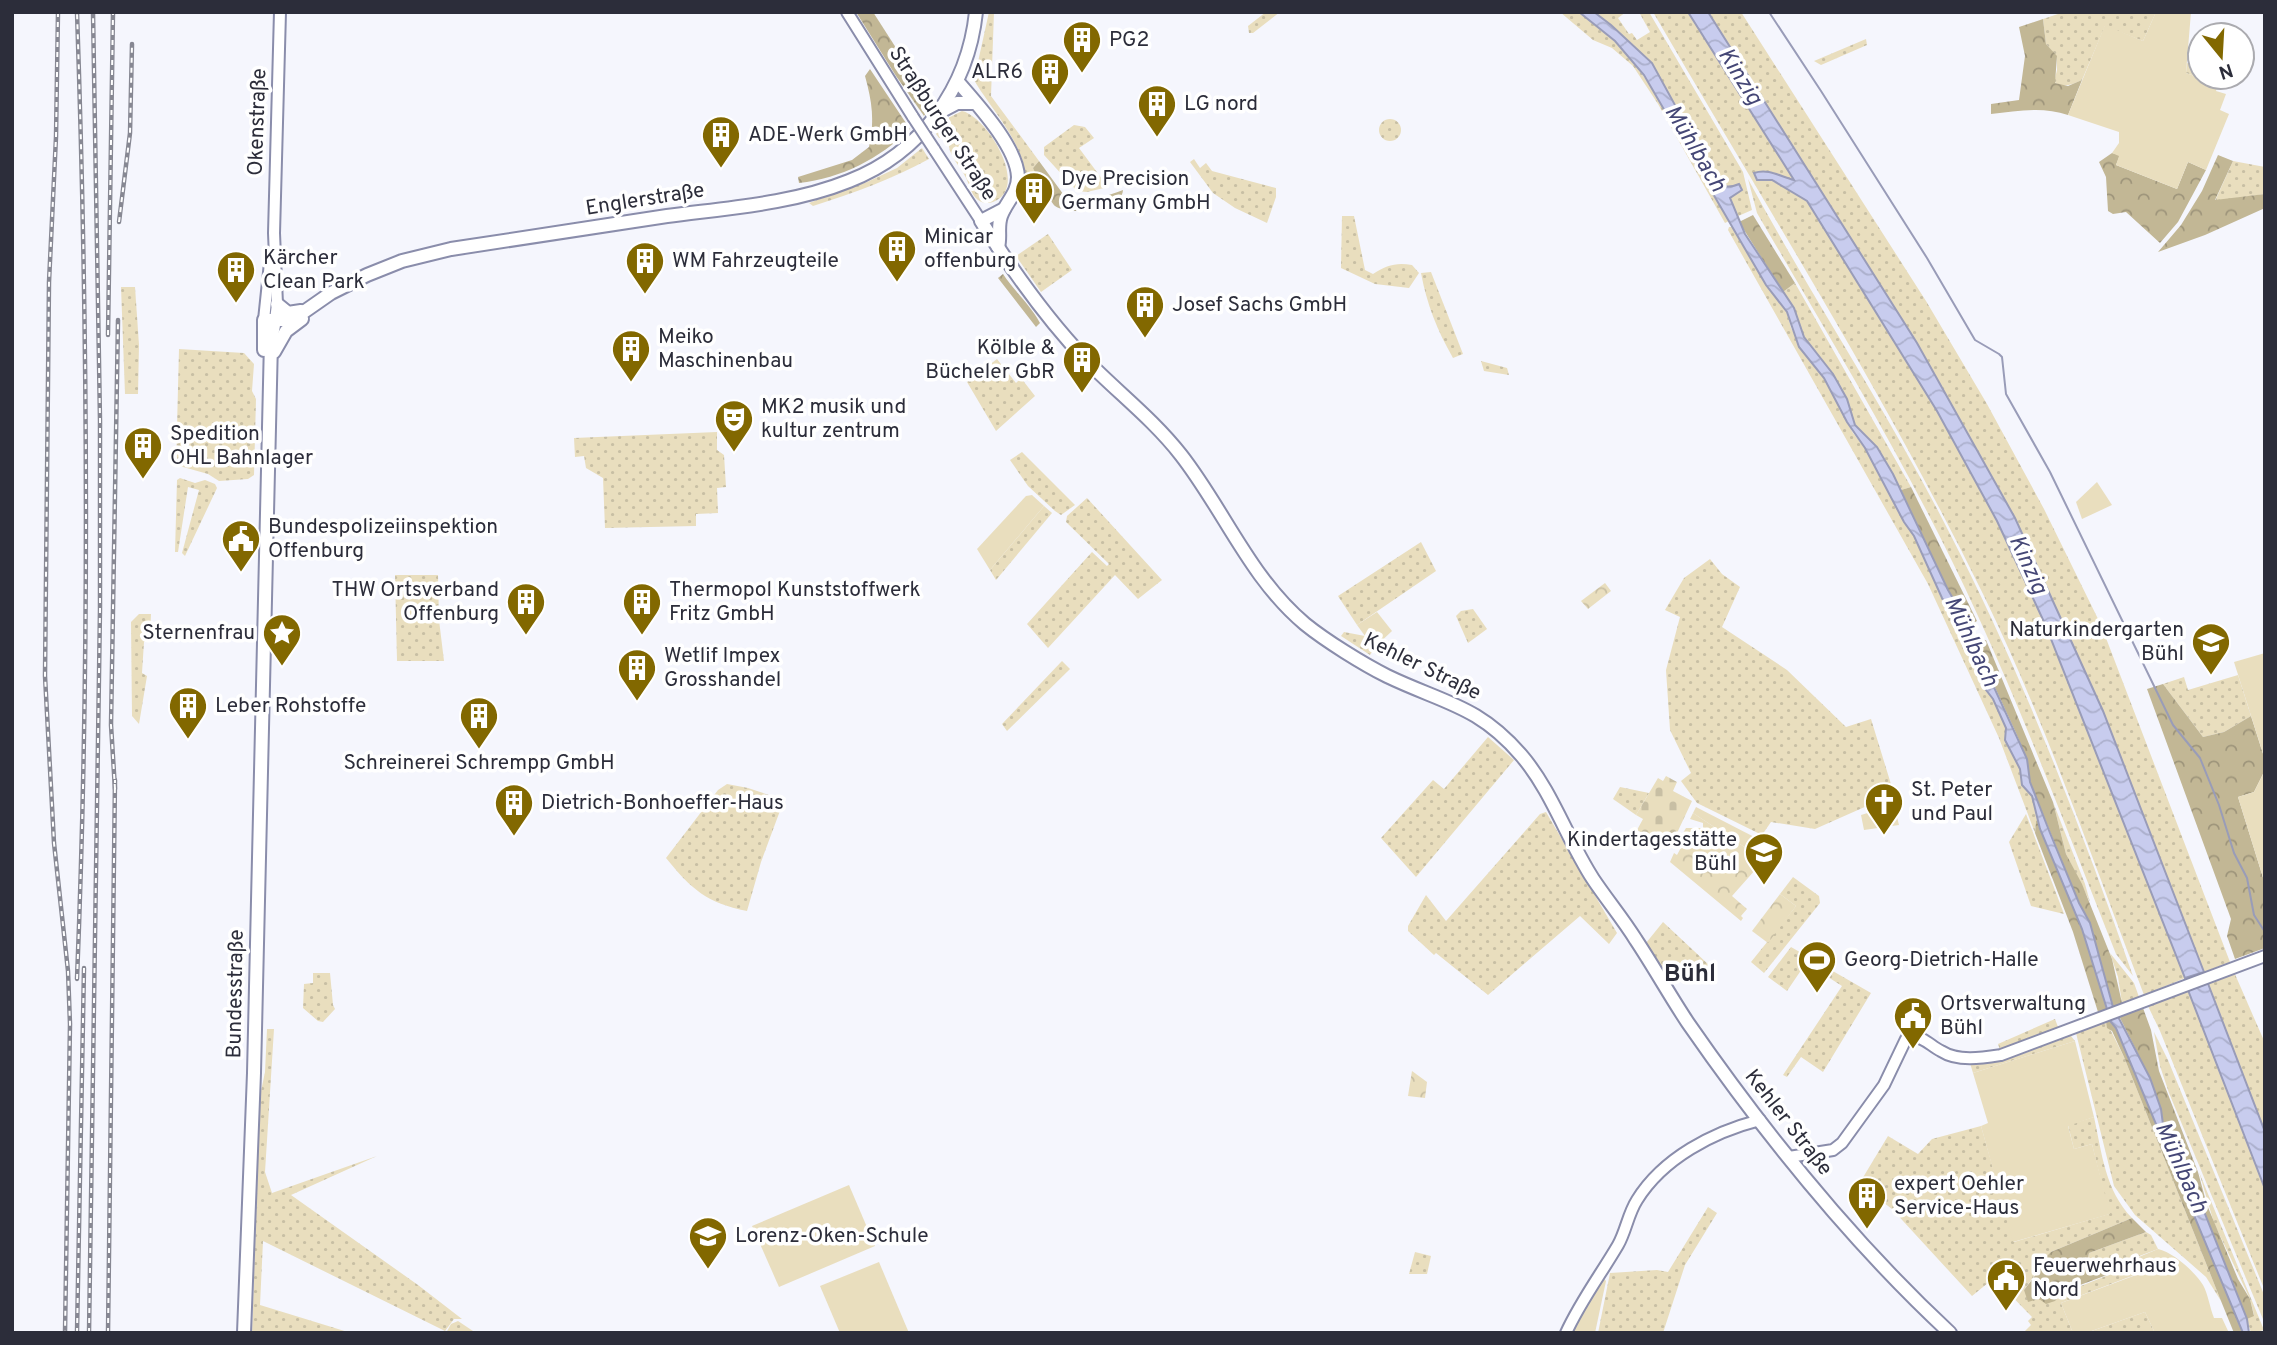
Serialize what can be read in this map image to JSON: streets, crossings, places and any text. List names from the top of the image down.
{
  "streets": {
    "main road": [
      "Okenstraße",
      "Englerstraße",
      "Kehler Straße",
      "Bundesstraße"
    ],
    "street": ["Straßburger Straße"]
  },
  "crossings": [
    ["Okenstraße", "Englerstraße"],
    ["Okenstraße", "Bundesstraße"],
    ["Straßburger Straße", "Kehler Straße"]
  ],
  "districts": ["Bühl"],
  "water": ["Kinzig", "Mühlbach"],
  "places": {
    "building": [
      "PG2",
      "ALR6",
      "LG nord",
      "ADE-Werk GmbH",
      "Dye Precision Germany GmbH",
      "Minicar offenburg",
      "WM Fahrzeugteile",
      "Kärcher Clean Park",
      "Josef Sachs GmbH",
      "Meiko Maschinenbau",
      "Kölble & Bücheler GbR",
      "Spedition OHL Bahnlager",
      "THW Ortsverband Offenburg",
      "Thermopol Kunststoffwerk Fritz GmbH",
      "Wetlif Impex Grosshandel",
      "Leber Rohstoffe",
      "Schreinerei Schrempp GmbH",
      "Dietrich-Bonhoeffer-Haus",
      "expert Oehler Service-Haus"
    ],
    "theatre": ["MK2 musik und kultur zentrum"],
    "public building": ["Bundespolizeiinspektion Offenburg", "Ortsverwaltung Bühl", "Feuerwehrhaus Nord"],
    "place": ["Sternenfrau"],
    "school or university": ["Naturkindergarten Bühl", "Kindertagesstätte Bühl", "Lorenz-Oken-Schule"],
    "church": ["St. Peter und Paul"],
    "sports": ["Georg-Dietrich-Halle"]
  },
  "north": "bottom"
}
